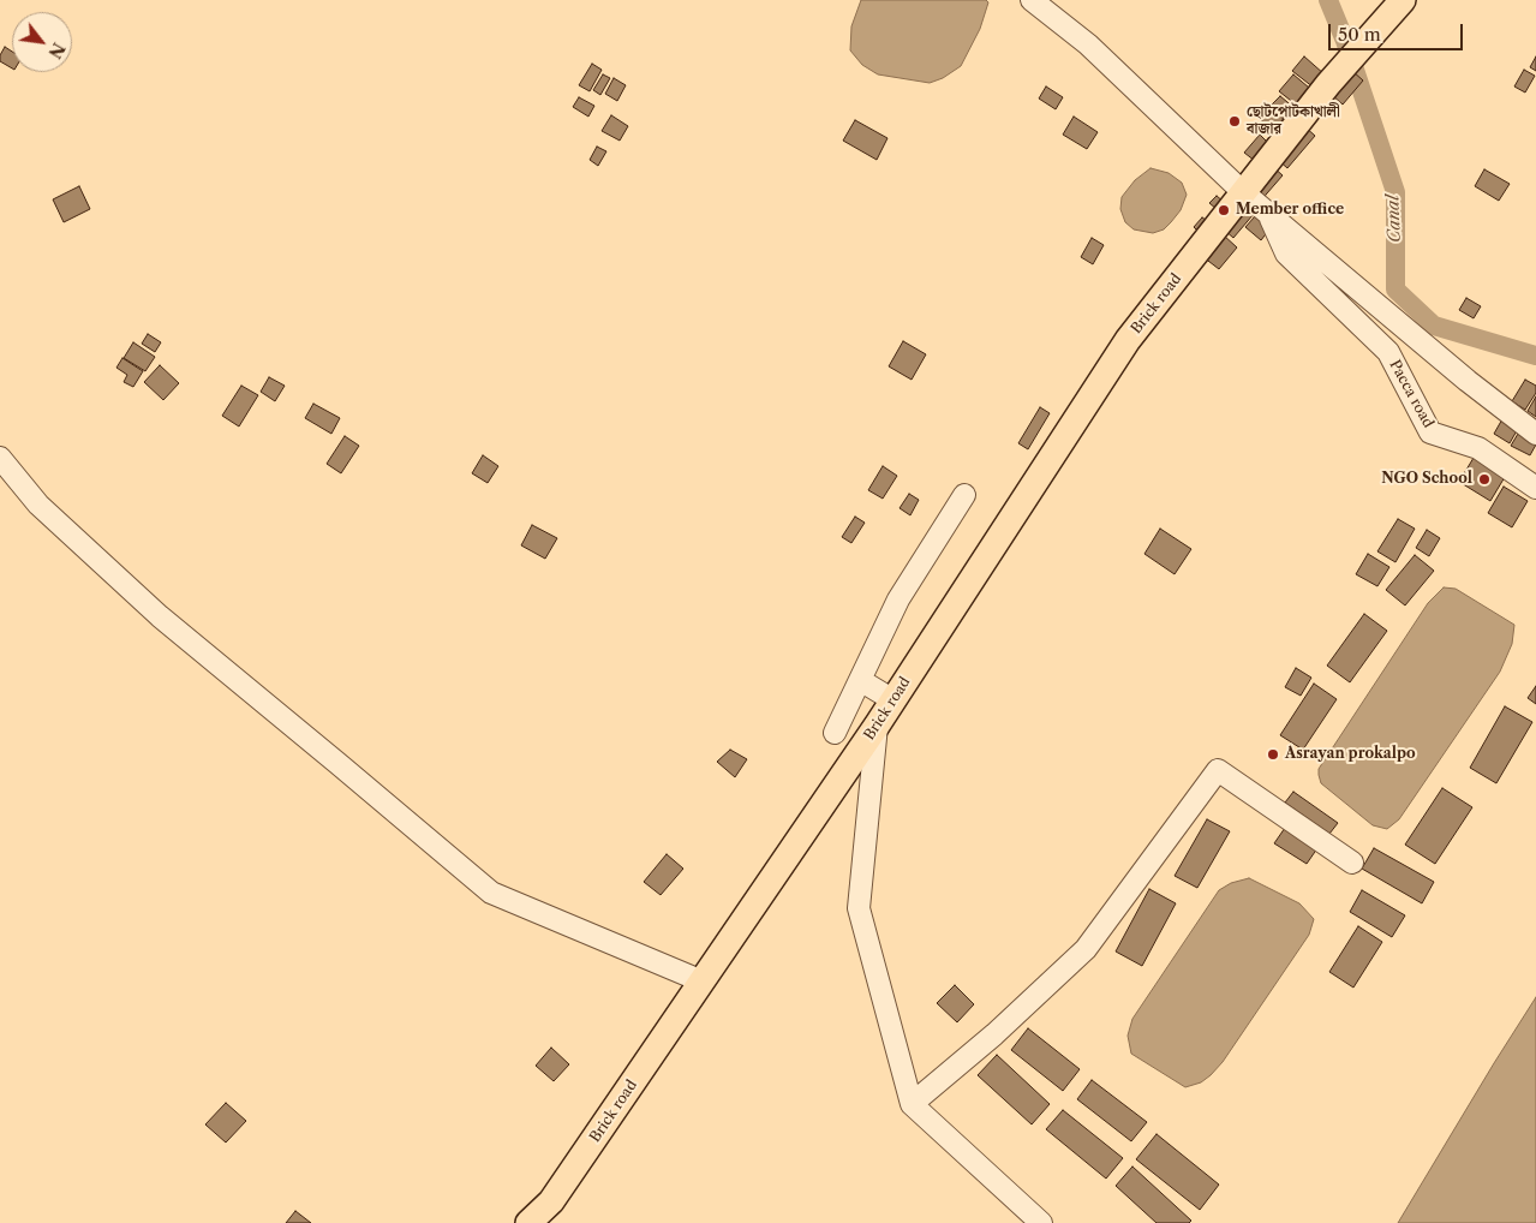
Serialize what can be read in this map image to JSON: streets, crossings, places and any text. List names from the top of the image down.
{
  "streets": {
    "main road": ["Brick road"],
    "street": ["Pacca road"]
  },
  "water": ["Canal"],
  "places": [
    "ছোটপোটকাখালী বাজার",
    "Member office",
    "NGO School",
    "Asrayan prokalpo"
  ],
  "scale_bar": "50 m",
  "north": "bottom right"
}
